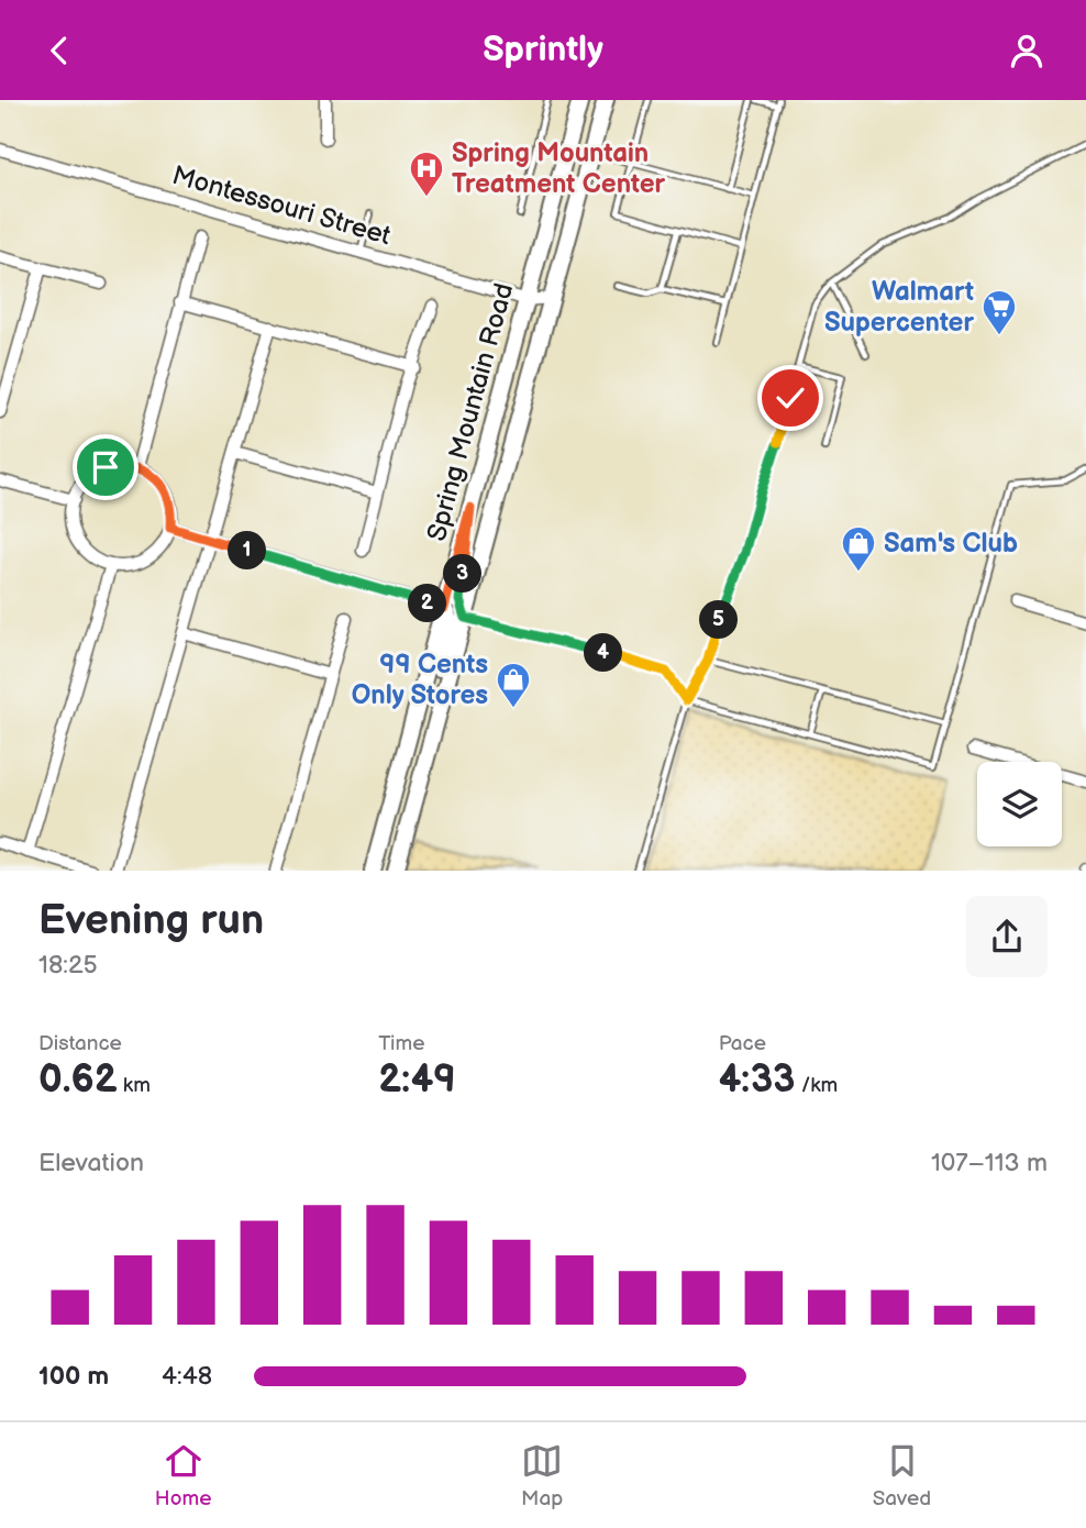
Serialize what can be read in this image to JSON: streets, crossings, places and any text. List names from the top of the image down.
{
  "streets": {
    "main road": ["Spring Mountain Road"],
    "street": ["Montessouri Street"]
  },
  "crossings": [
    ["Montessouri Street", "Spring Mountain Road"]
  ],
  "places": {
    "hospital": ["Spring Mountain Treatment Center"],
    "supermarket": ["Walmart Supercenter"],
    "shop": ["Sam's Club", "99 Cents Only Stores"]
  },
  "page": {
    "header": "Sprintly",
    "pins": [
      "1",
      "3",
      "2",
      "5",
      "4"
    ],
    "heading": ["Evening run", "18:25"],
    "stats": [
      ["Distance", "0.62 km"],
      ["Time", "2:49"],
      ["Pace", "4:33 /km"]
    ],
    "chart": ["Elevation", "107–113 m"],
    "list": [
      {
        "name": "100 m",
        "note": "4:48"
      }
    ],
    "tabs": ["Home", "Map", "Saved"]
  }
}
